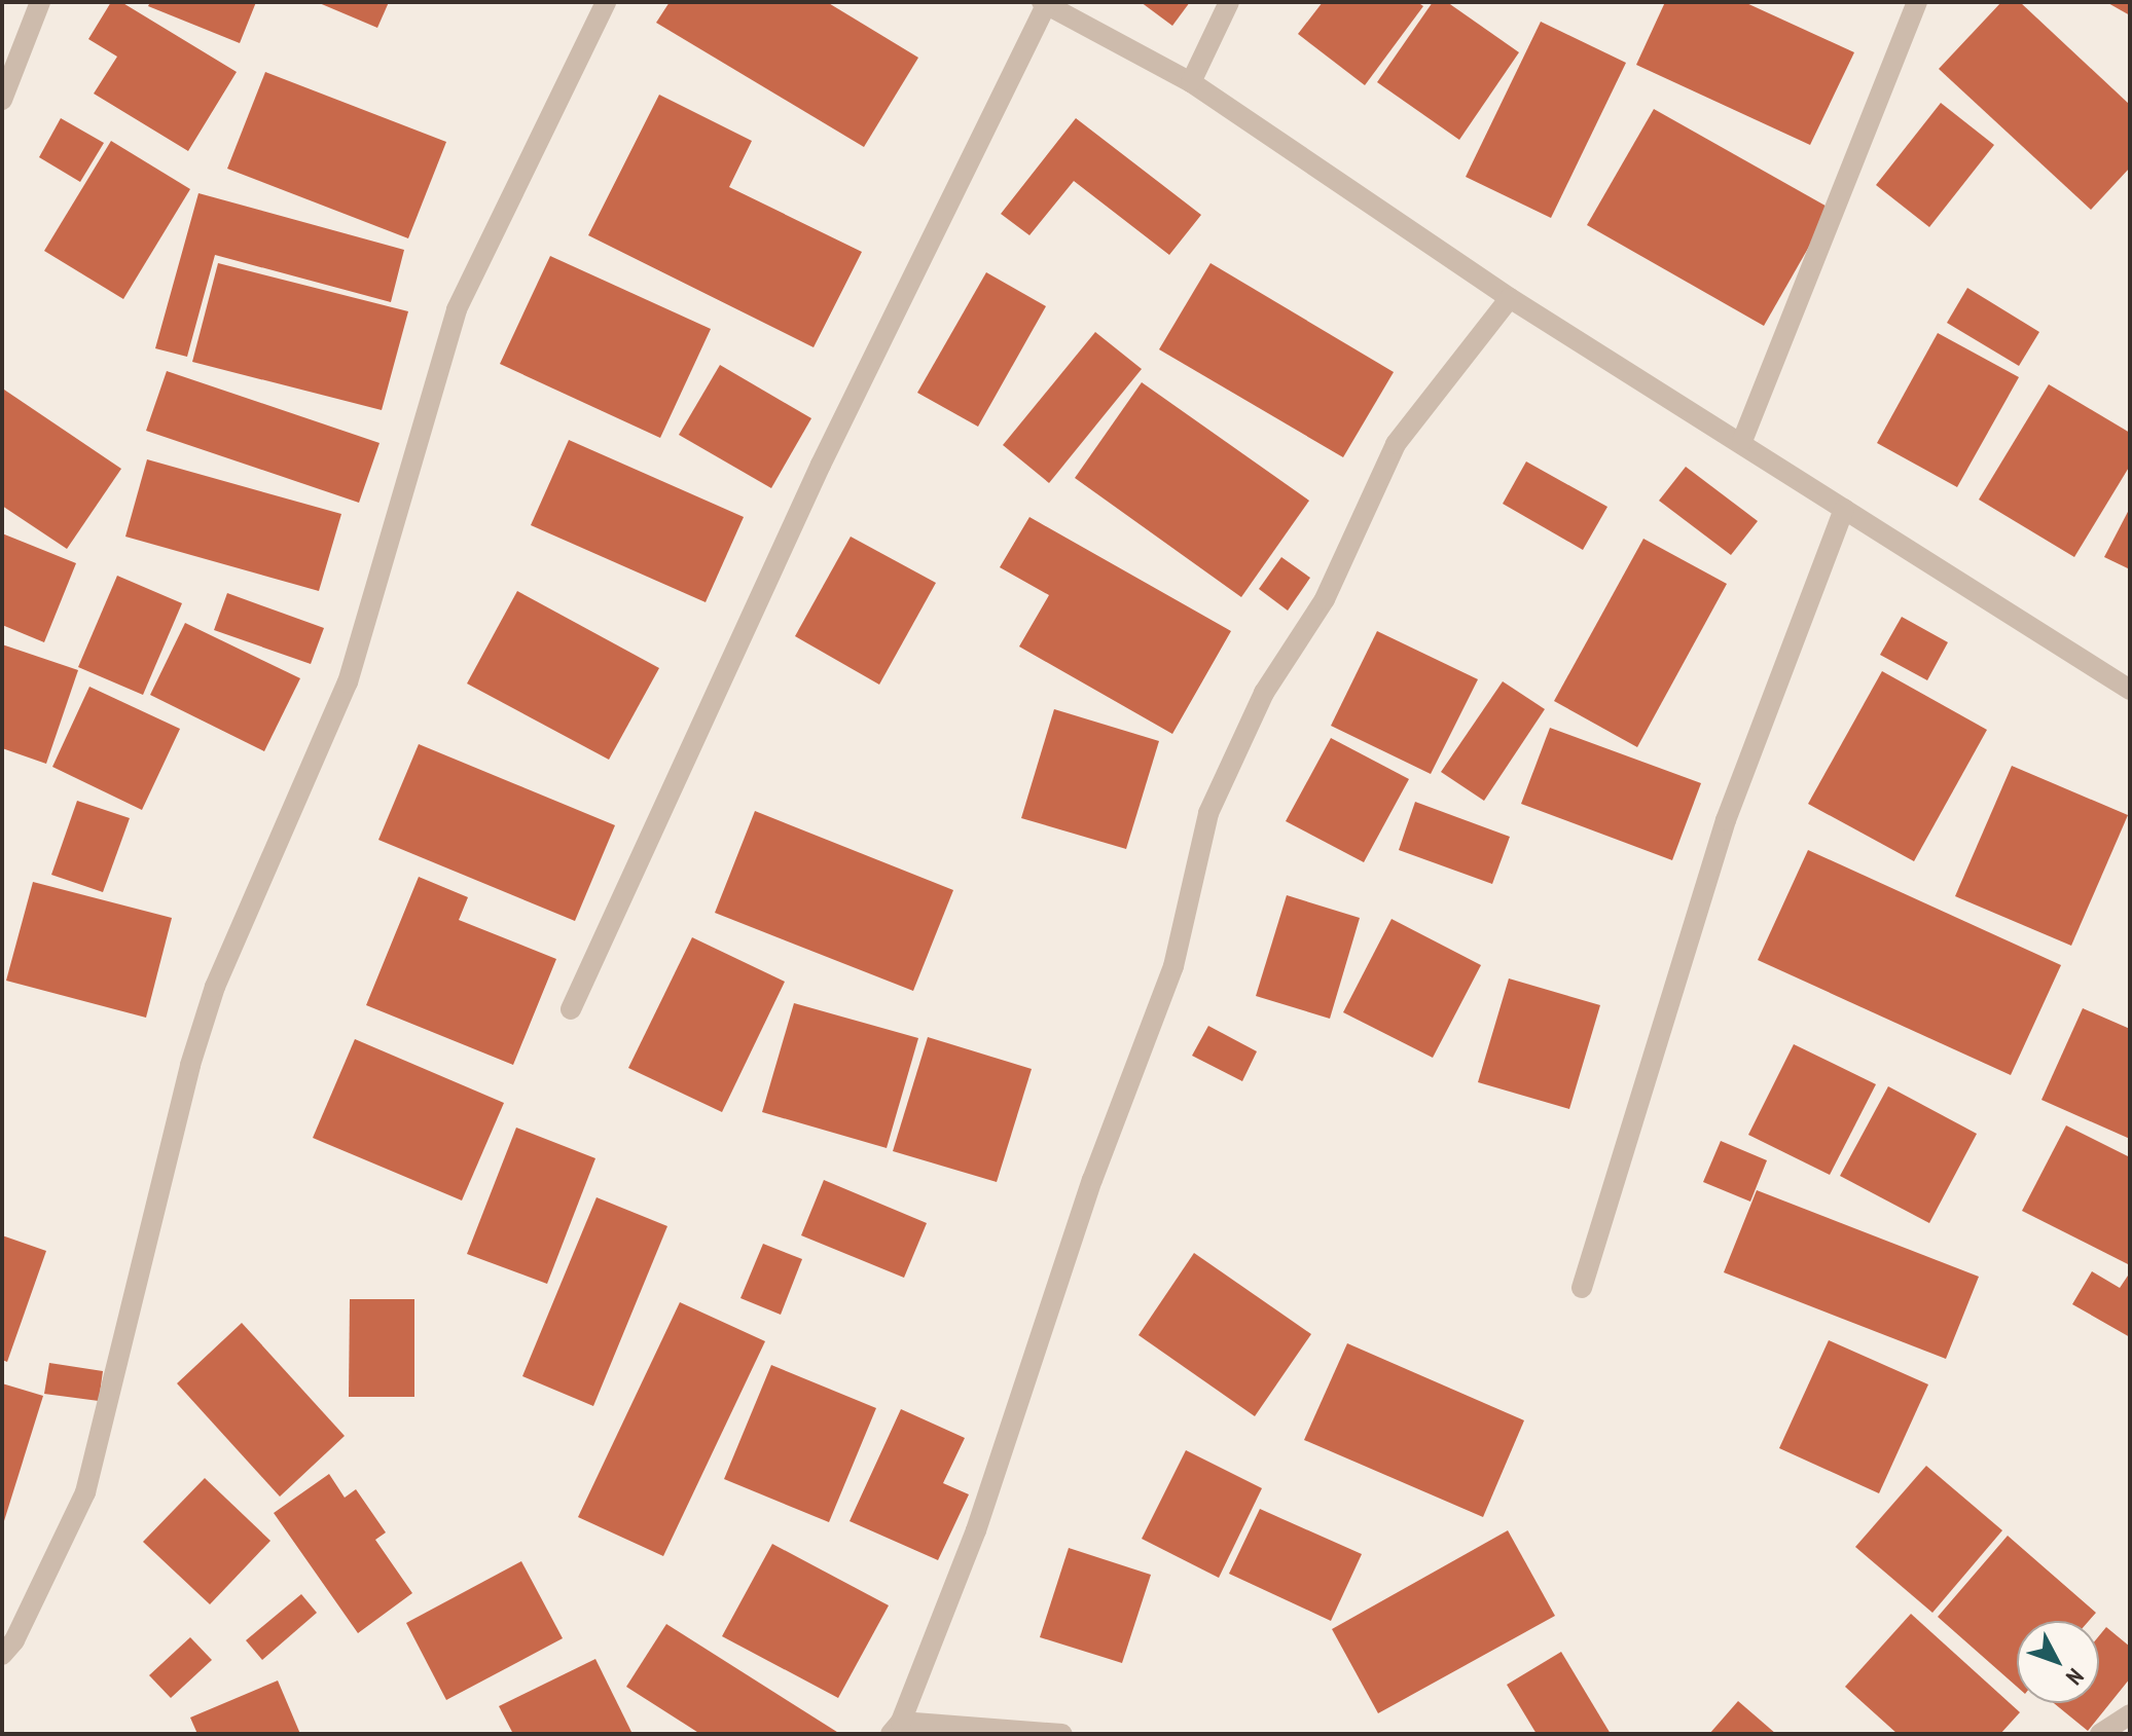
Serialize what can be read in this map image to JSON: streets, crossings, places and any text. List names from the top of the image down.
{
  "north": "bottom right"
}
